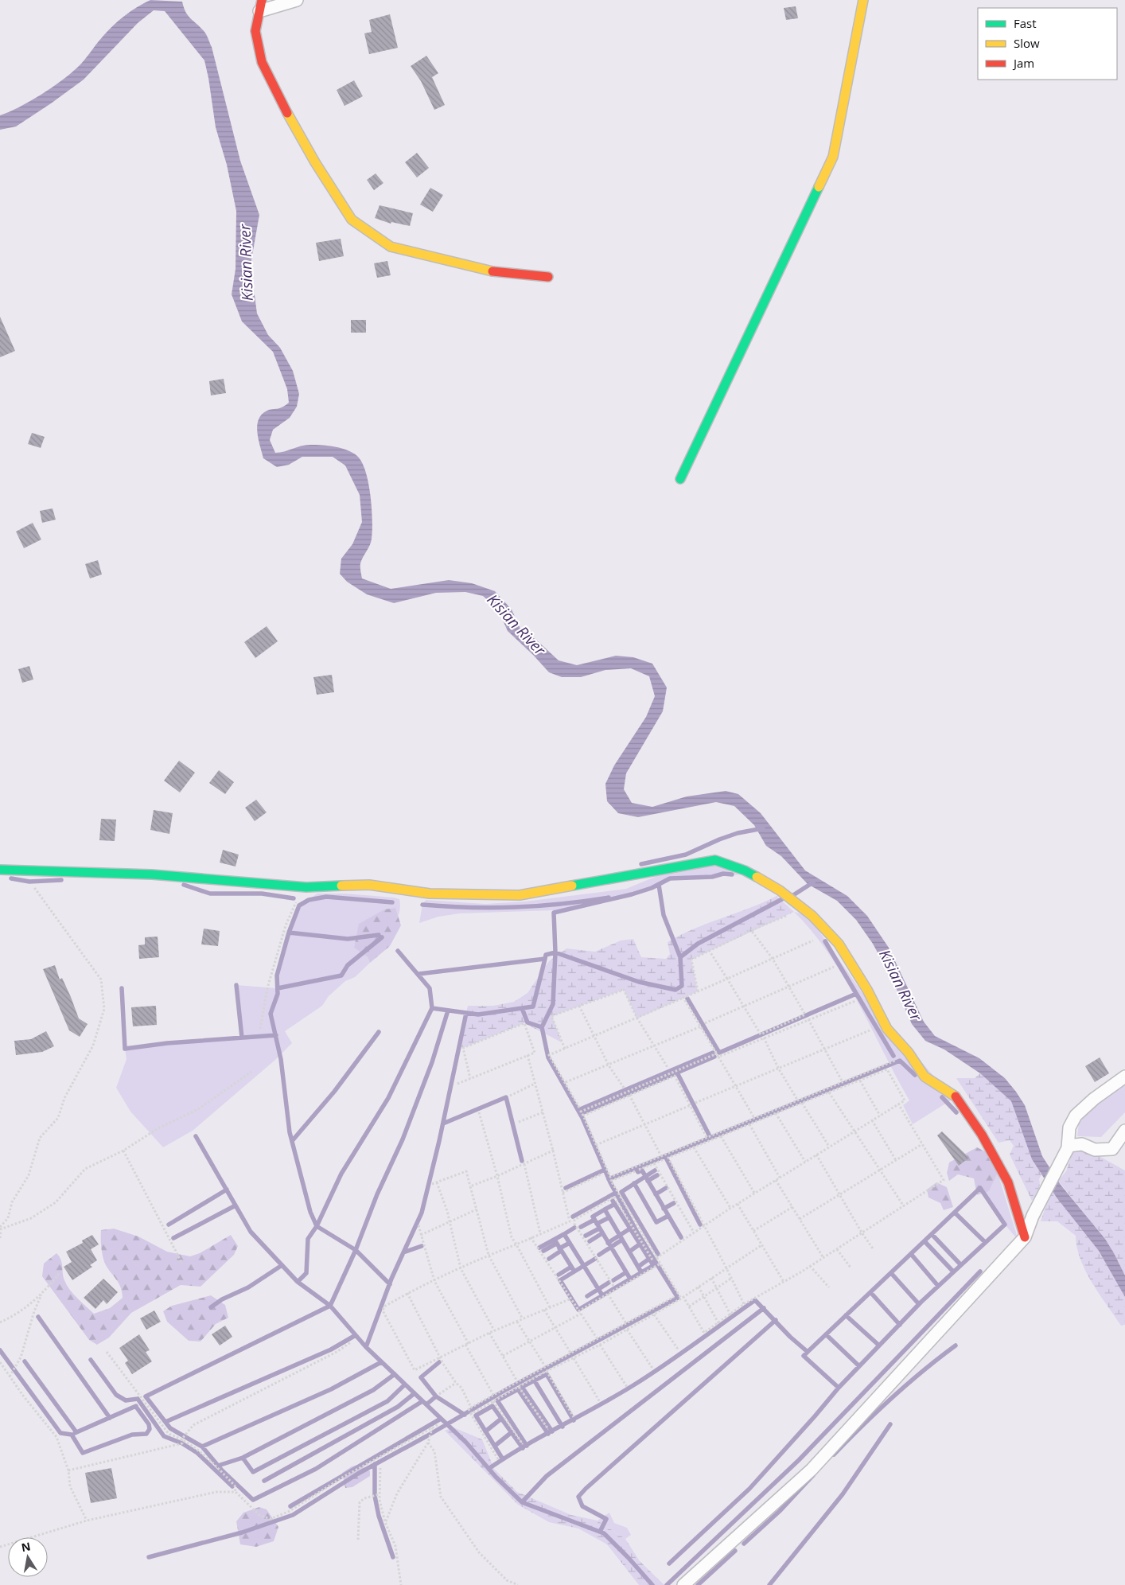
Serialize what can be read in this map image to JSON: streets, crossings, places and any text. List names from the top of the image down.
{
  "water": ["Kisian River"],
  "legend": ["Fast", "Slow", "Jam"],
  "north": "top"
}
